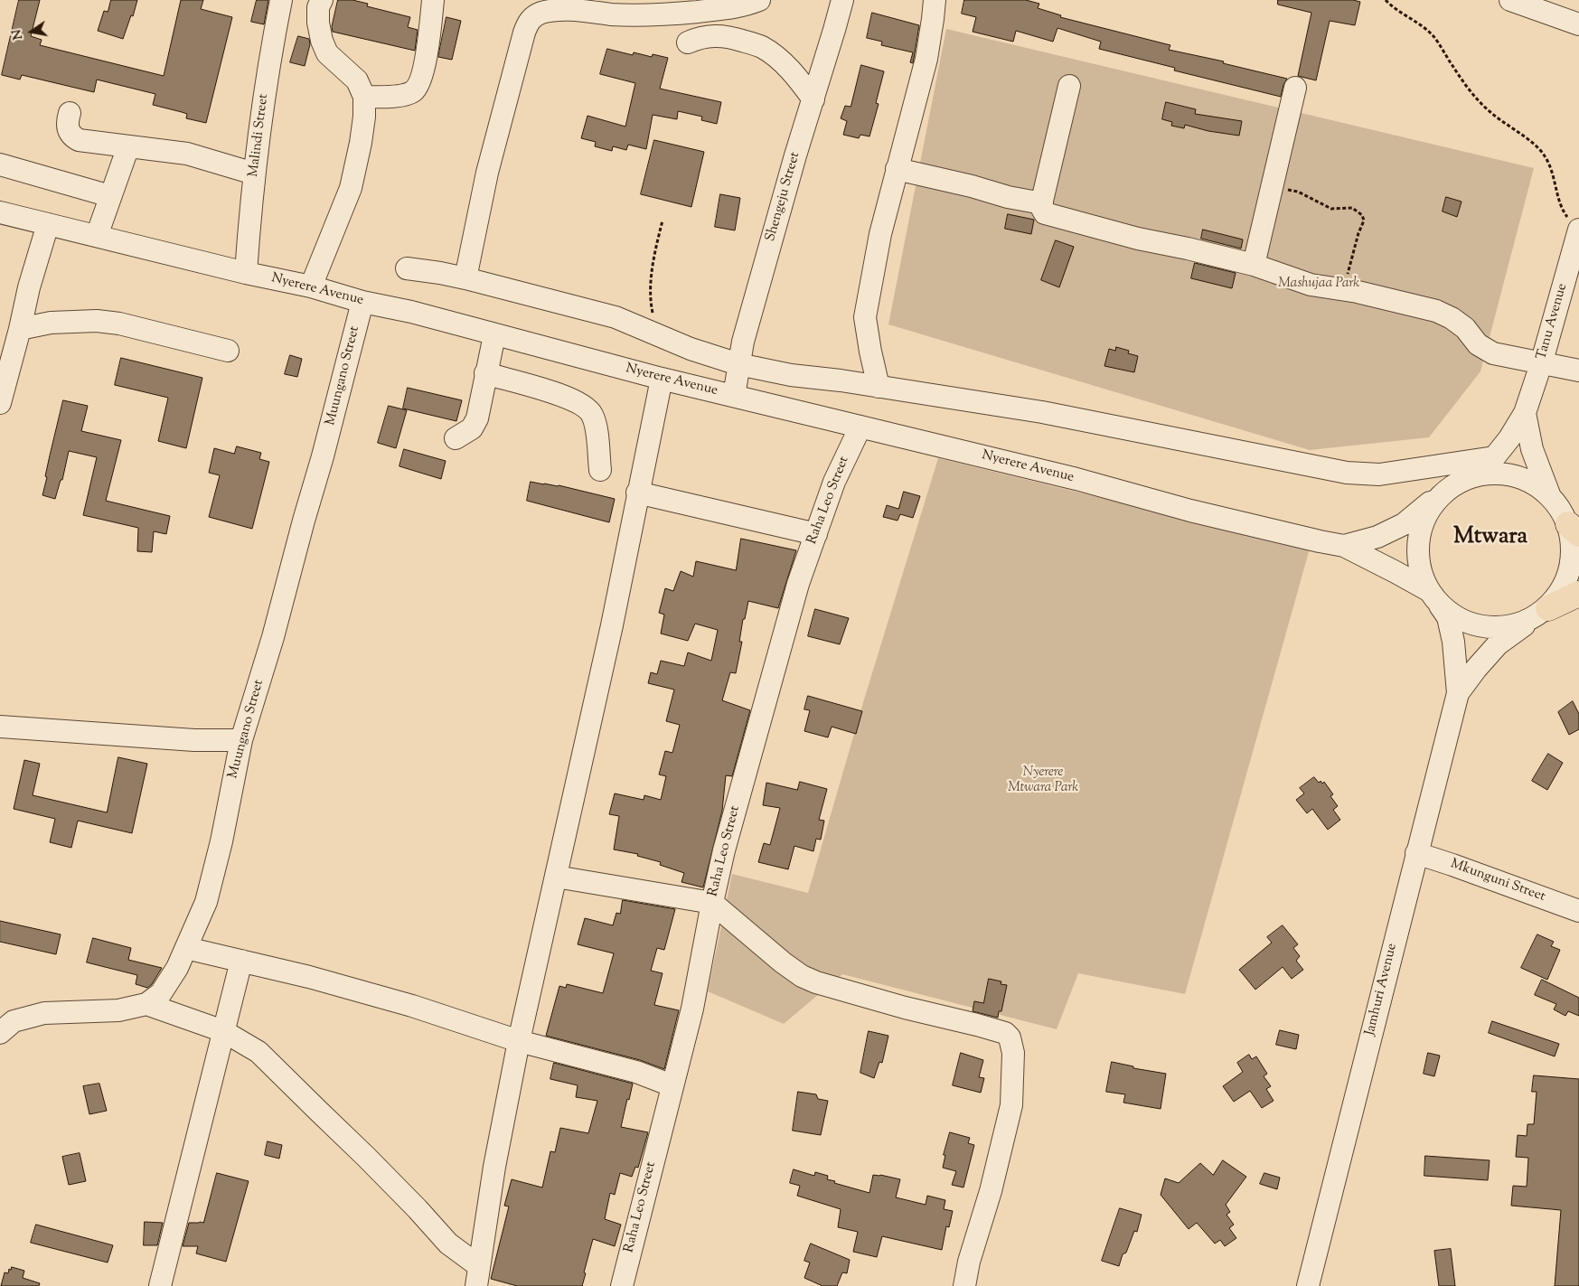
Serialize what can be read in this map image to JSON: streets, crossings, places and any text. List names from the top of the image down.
{
  "streets": {
    "street": [
      "Malindi Street",
      "Shengeju Street",
      "Nyerere Avenue",
      "Tanu Avenue",
      "Muungano Street",
      "Raha Leo Street",
      "Mkunguni Street",
      "Jamhuri Avenue"
    ]
  },
  "crossings": [
    ["Malindi Street", "Nyerere Avenue"],
    ["Shengeju Street", "Nyerere Avenue"],
    ["Nyerere Avenue", "Muungano Street"],
    ["Nyerere Avenue", "Raha Leo Street"],
    ["Mkunguni Street", "Jamhuri Avenue"]
  ],
  "districts": ["Mtwara"],
  "parks": ["Mashujaa Park", "Nyerere Mtwara Park"],
  "north": "left"
}
